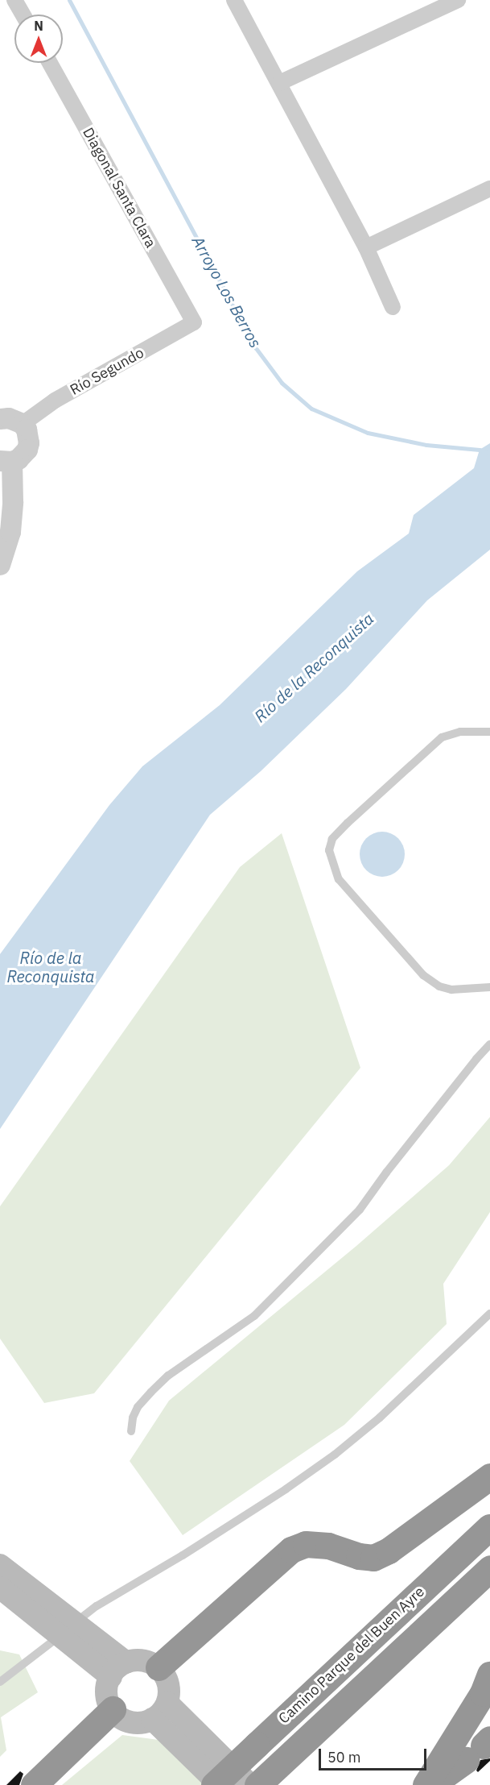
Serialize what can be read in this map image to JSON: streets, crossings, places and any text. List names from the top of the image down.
{
  "streets": {
    "highway": ["Camino Parque del Buen Ayre"],
    "street": ["Diagonal Santa Clara", "Río Segundo"]
  },
  "crossings": [
    ["Diagonal Santa Clara", "Río Segundo"]
  ],
  "water": ["Arroyo Los Berros", "Río de la Reconquista"],
  "scale_bar": "50 m",
  "north": "top"
}
